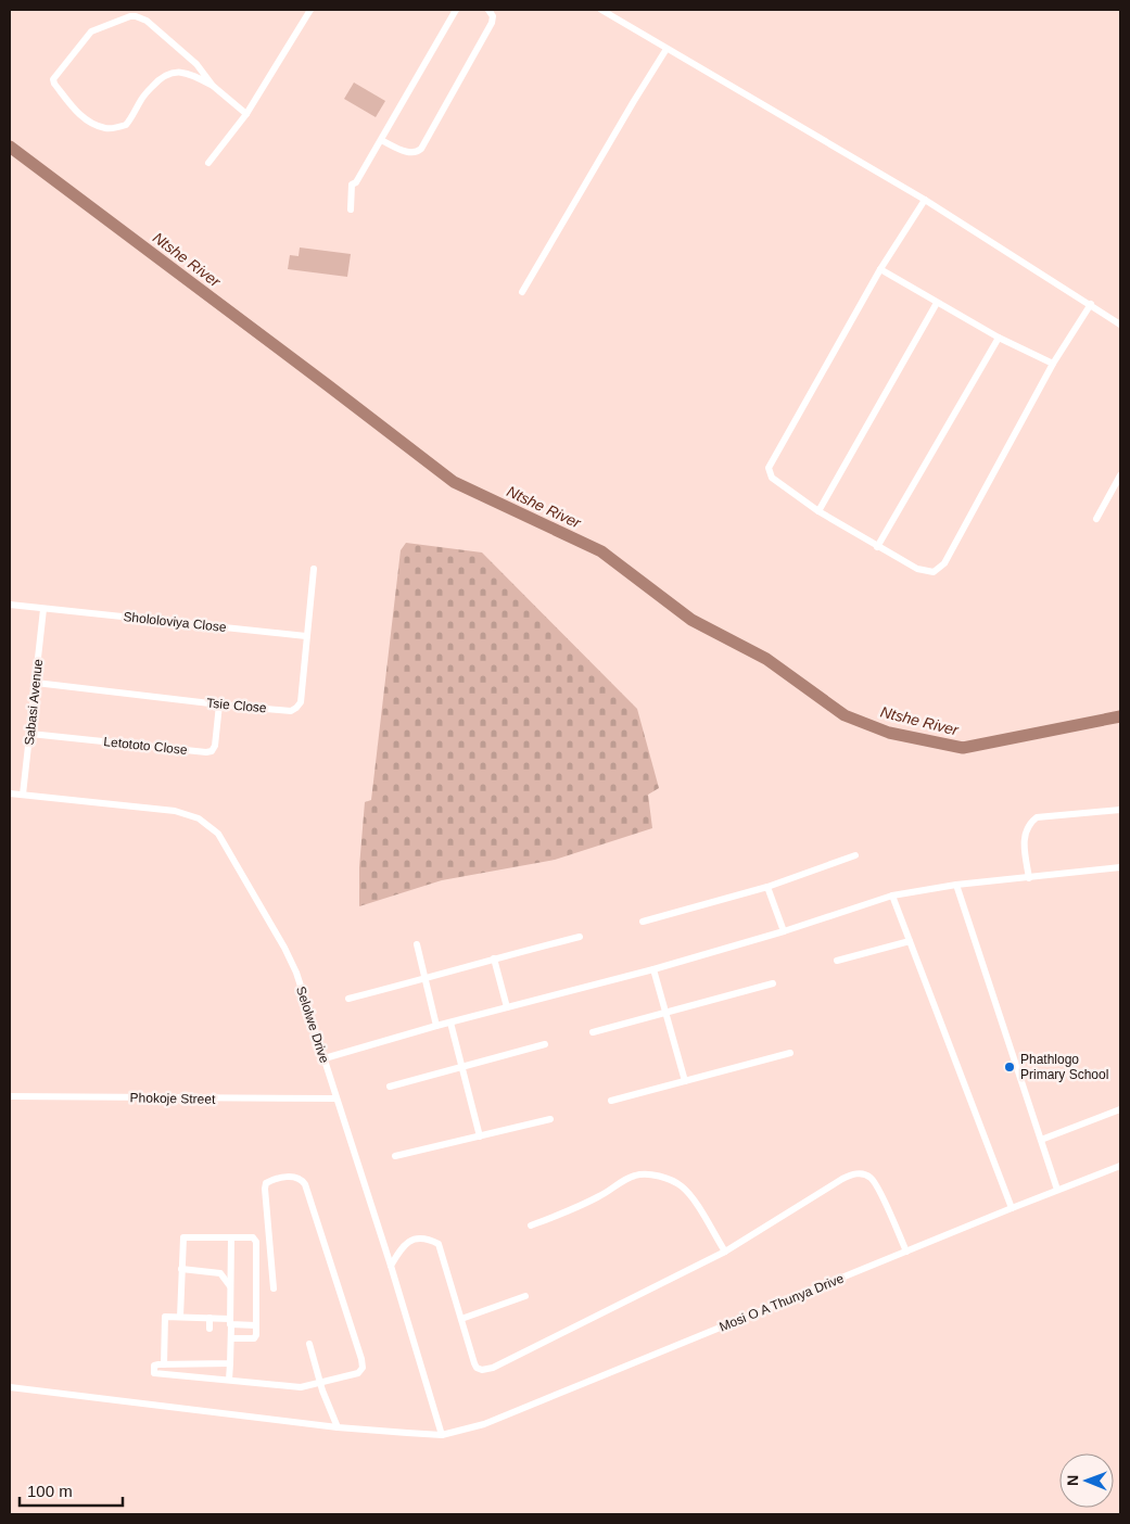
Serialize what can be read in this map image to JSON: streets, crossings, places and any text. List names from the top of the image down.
{
  "streets": {
    "street": [
      "Shololoviya Close",
      "Sabasi Avenue",
      "Tsie Close",
      "Letototo Close",
      "Selolwe Drive",
      "Phokoje Street",
      "Mosi O A Thunya Drive"
    ]
  },
  "crossings": [
    ["Shololoviya Close", "Sabasi Avenue"],
    ["Shololoviya Close", "Tsie Close"],
    ["Sabasi Avenue", "Tsie Close"],
    ["Sabasi Avenue", "Letototo Close"],
    ["Sabasi Avenue", "Selolwe Drive"],
    ["Tsie Close", "Letototo Close"],
    ["Selolwe Drive", "Phokoje Street"],
    ["Selolwe Drive", "Mosi O A Thunya Drive"]
  ],
  "water": ["Ntshe River"],
  "places": ["Phathlogo Primary School"],
  "scale_bar": "100 m",
  "north": "left"
}
